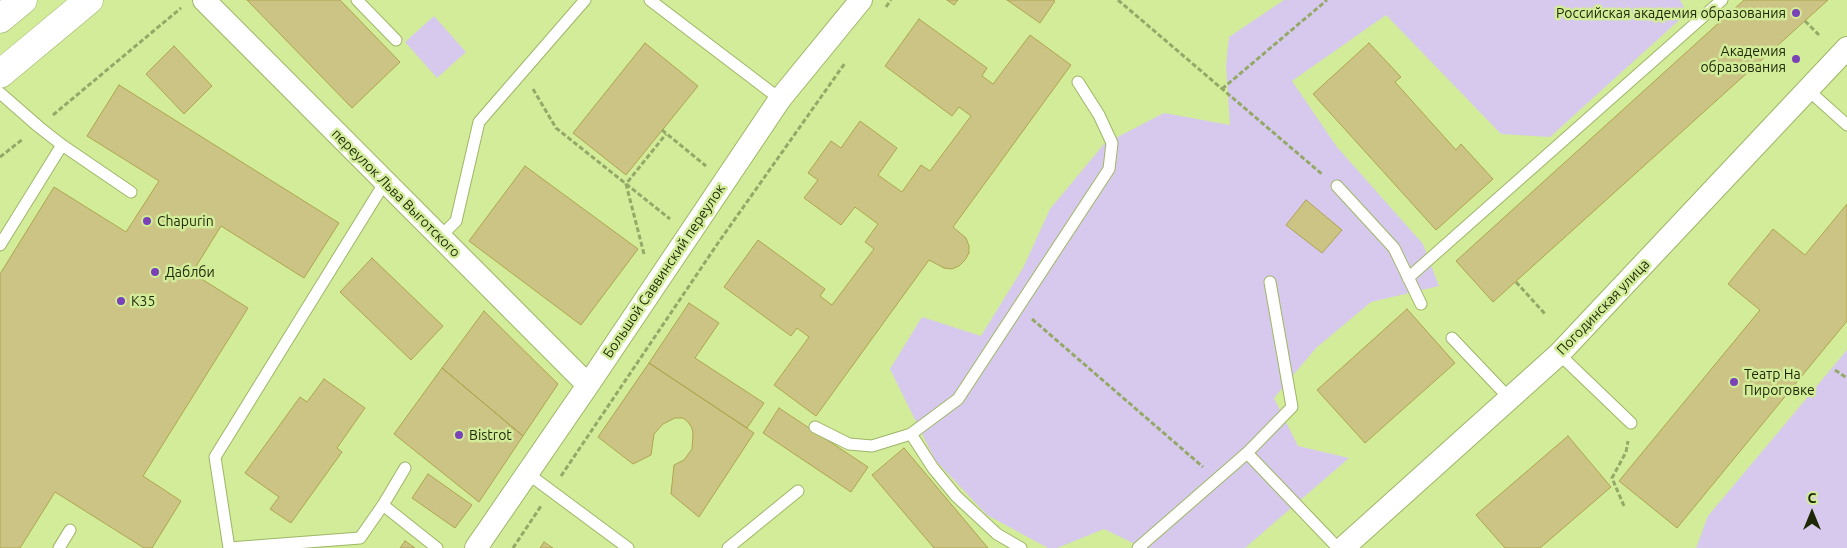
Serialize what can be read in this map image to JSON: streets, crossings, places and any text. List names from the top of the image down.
{
  "streets": {
    "street": ["переулок Льва Выготского", "Большой Саввинский переулок", "Погодинская улица"]
  },
  "crossings": [
    ["переулок Льва Выготского", "Большой Саввинский переулок"]
  ],
  "places": [
    "Российская академия образования",
    "Академия образования",
    "Chapurin",
    "Даблби",
    "K35",
    "Театр На Пироговке",
    "Bistrot"
  ],
  "north": "top"
}
